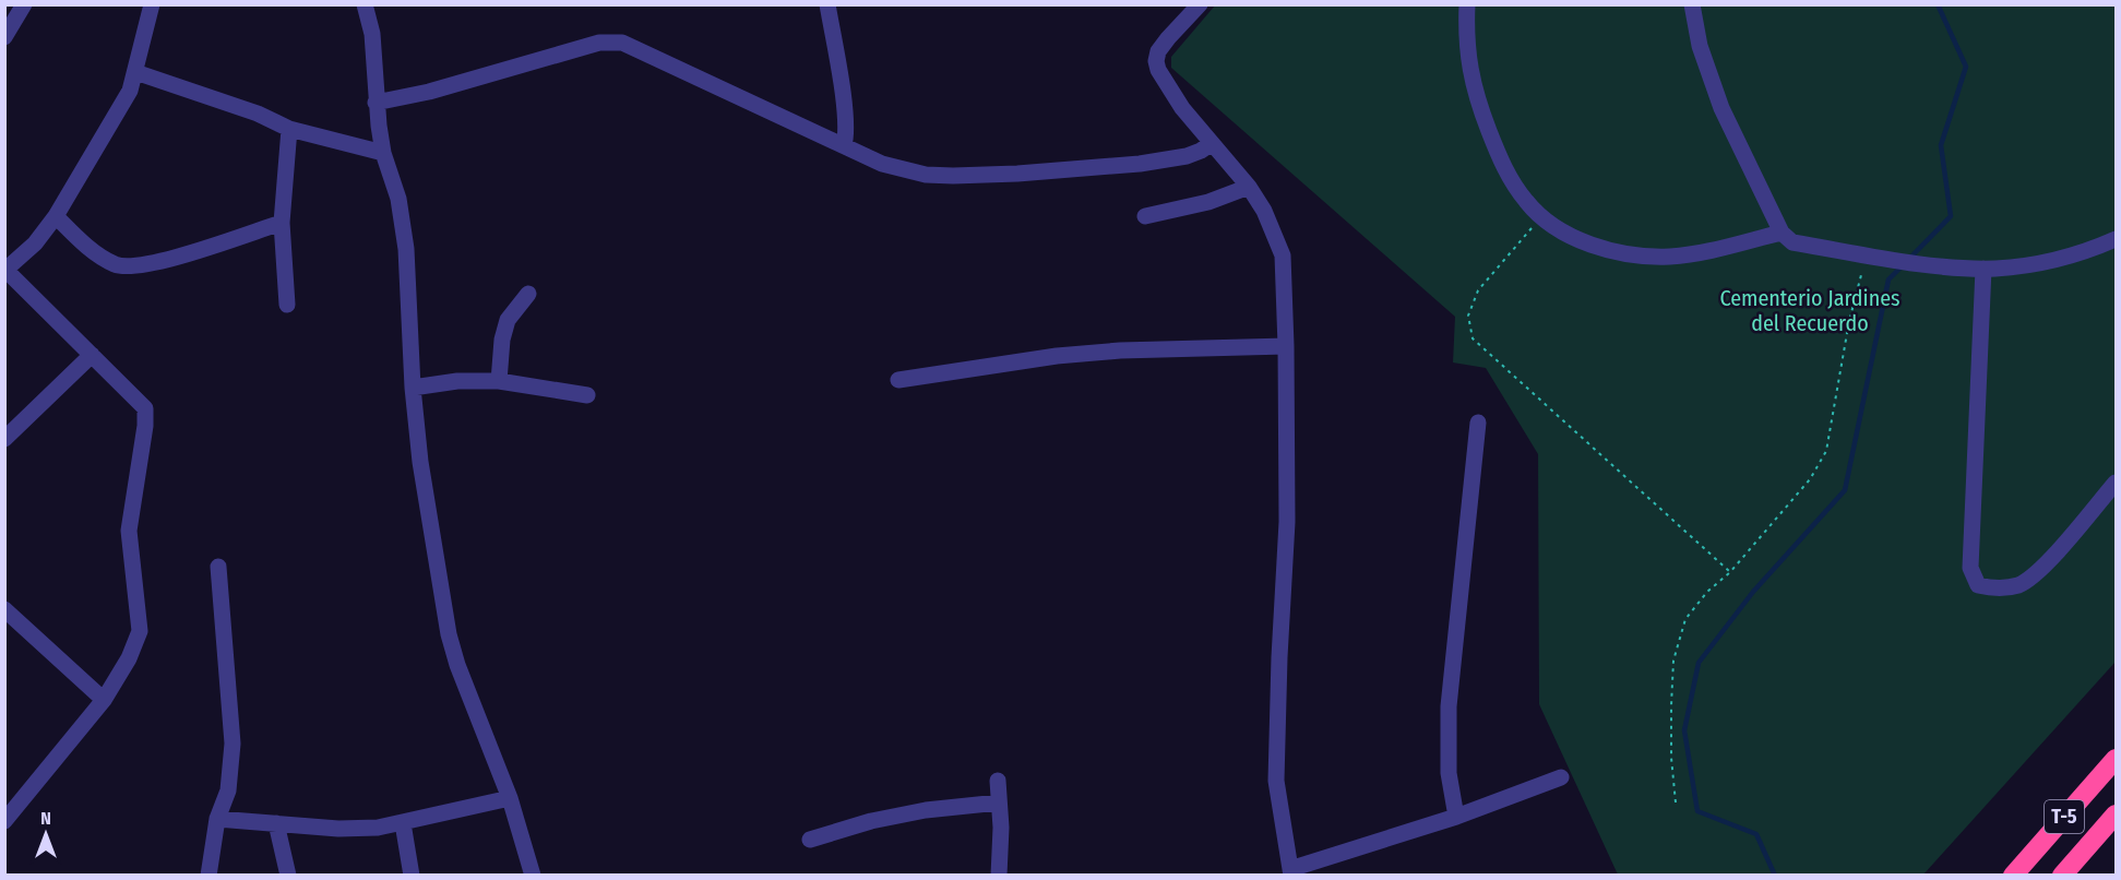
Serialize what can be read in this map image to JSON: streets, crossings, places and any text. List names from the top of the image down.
{
  "streets": {
    "highway": ["T-5"]
  },
  "parks": ["Cementerio Jardines del Recuerdo"],
  "north": "top"
}
